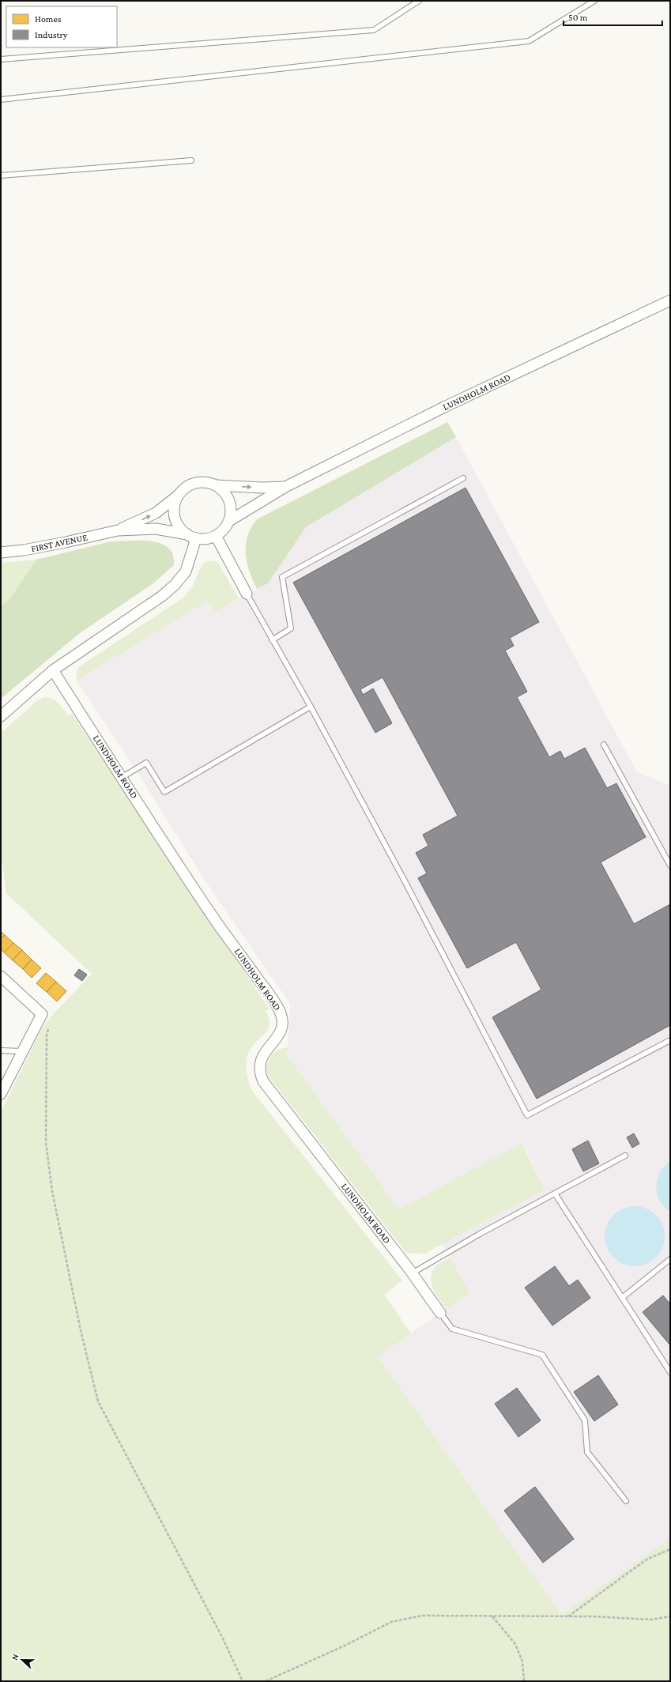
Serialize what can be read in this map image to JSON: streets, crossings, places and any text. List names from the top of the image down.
{
  "streets": {
    "street": ["LUNDHOLM ROAD", "FIRST AVENUE"]
  },
  "crossings": [
    ["LUNDHOLM ROAD", "FIRST AVENUE"]
  ],
  "legend": ["Homes", "Industry"],
  "scale_bar": "50 m",
  "north": "left"
}
